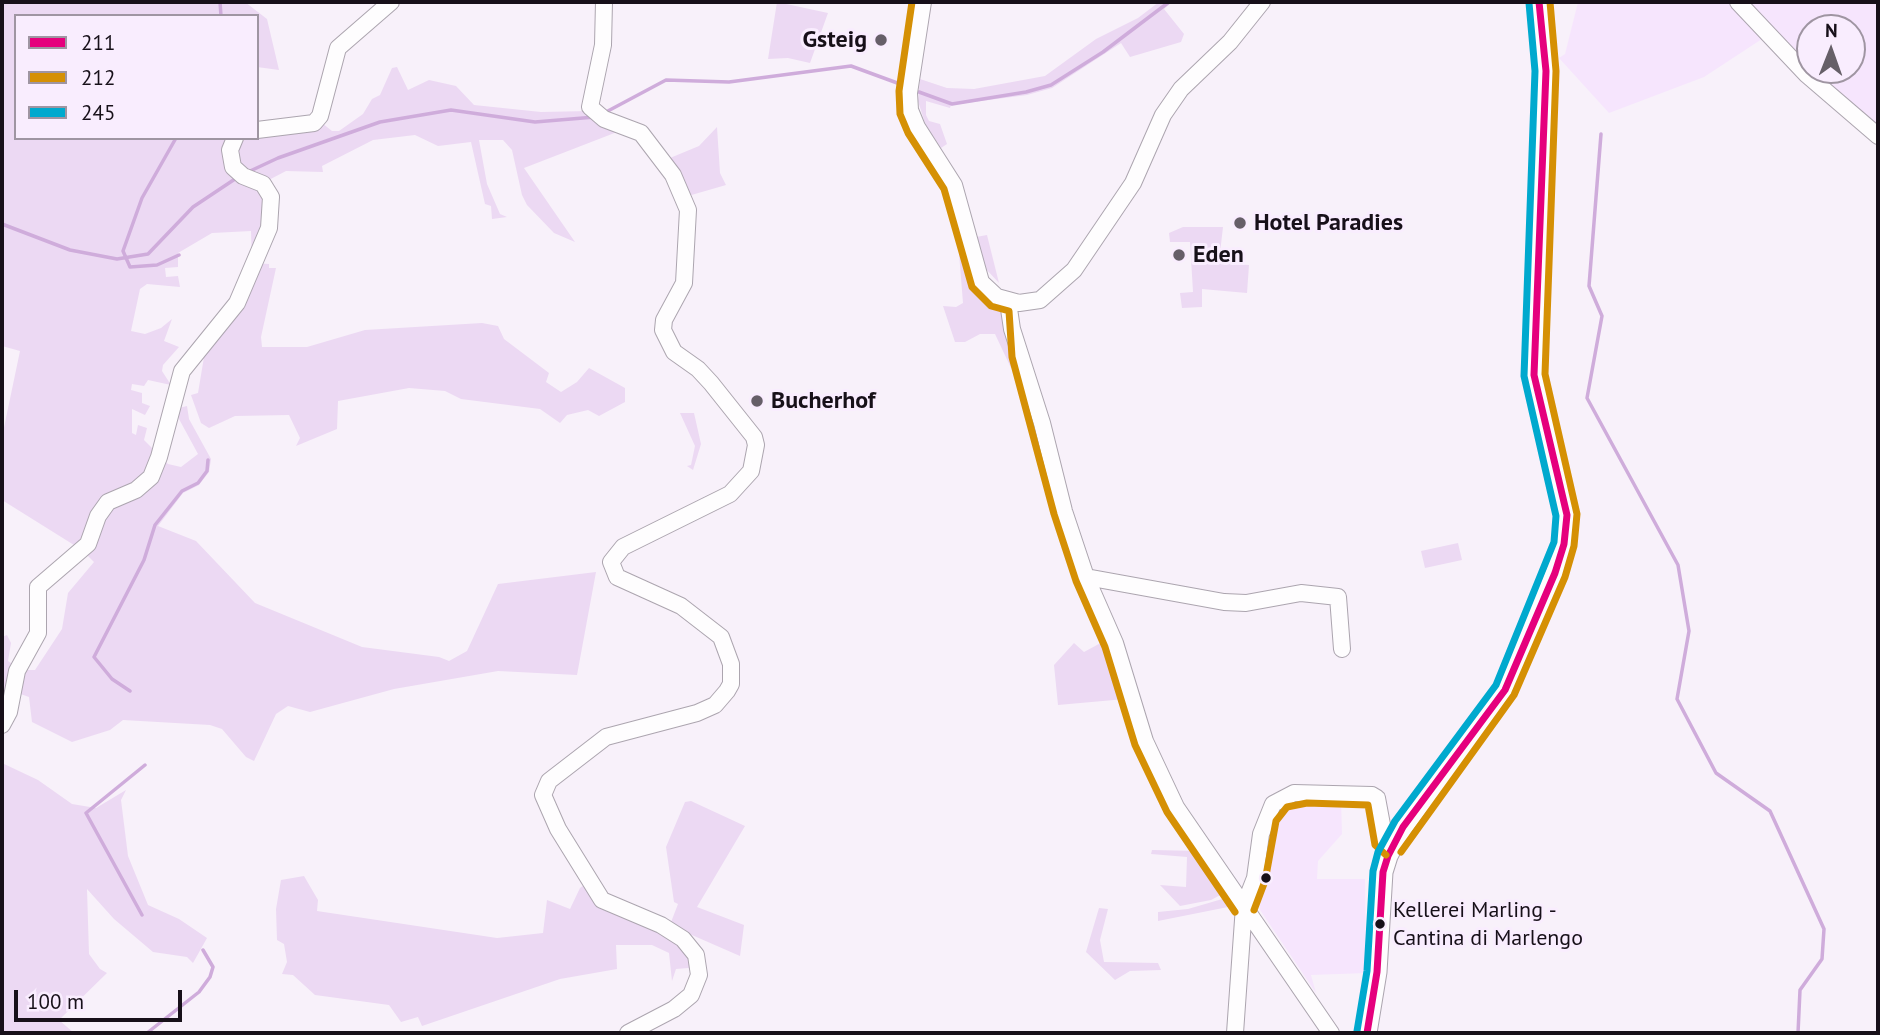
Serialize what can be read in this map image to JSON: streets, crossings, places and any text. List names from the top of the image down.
{
  "places": [
    "Gsteig",
    "Hotel Paradies",
    "Eden",
    "Bucherhof",
    "Kellerei Marling - Cantina di Marlengo"
  ],
  "lines": ["transit line 211", "transit line 212", "transit line 245"],
  "legend": ["211", "212", "245"],
  "scale_bar": "100 m",
  "north": "top"
}
